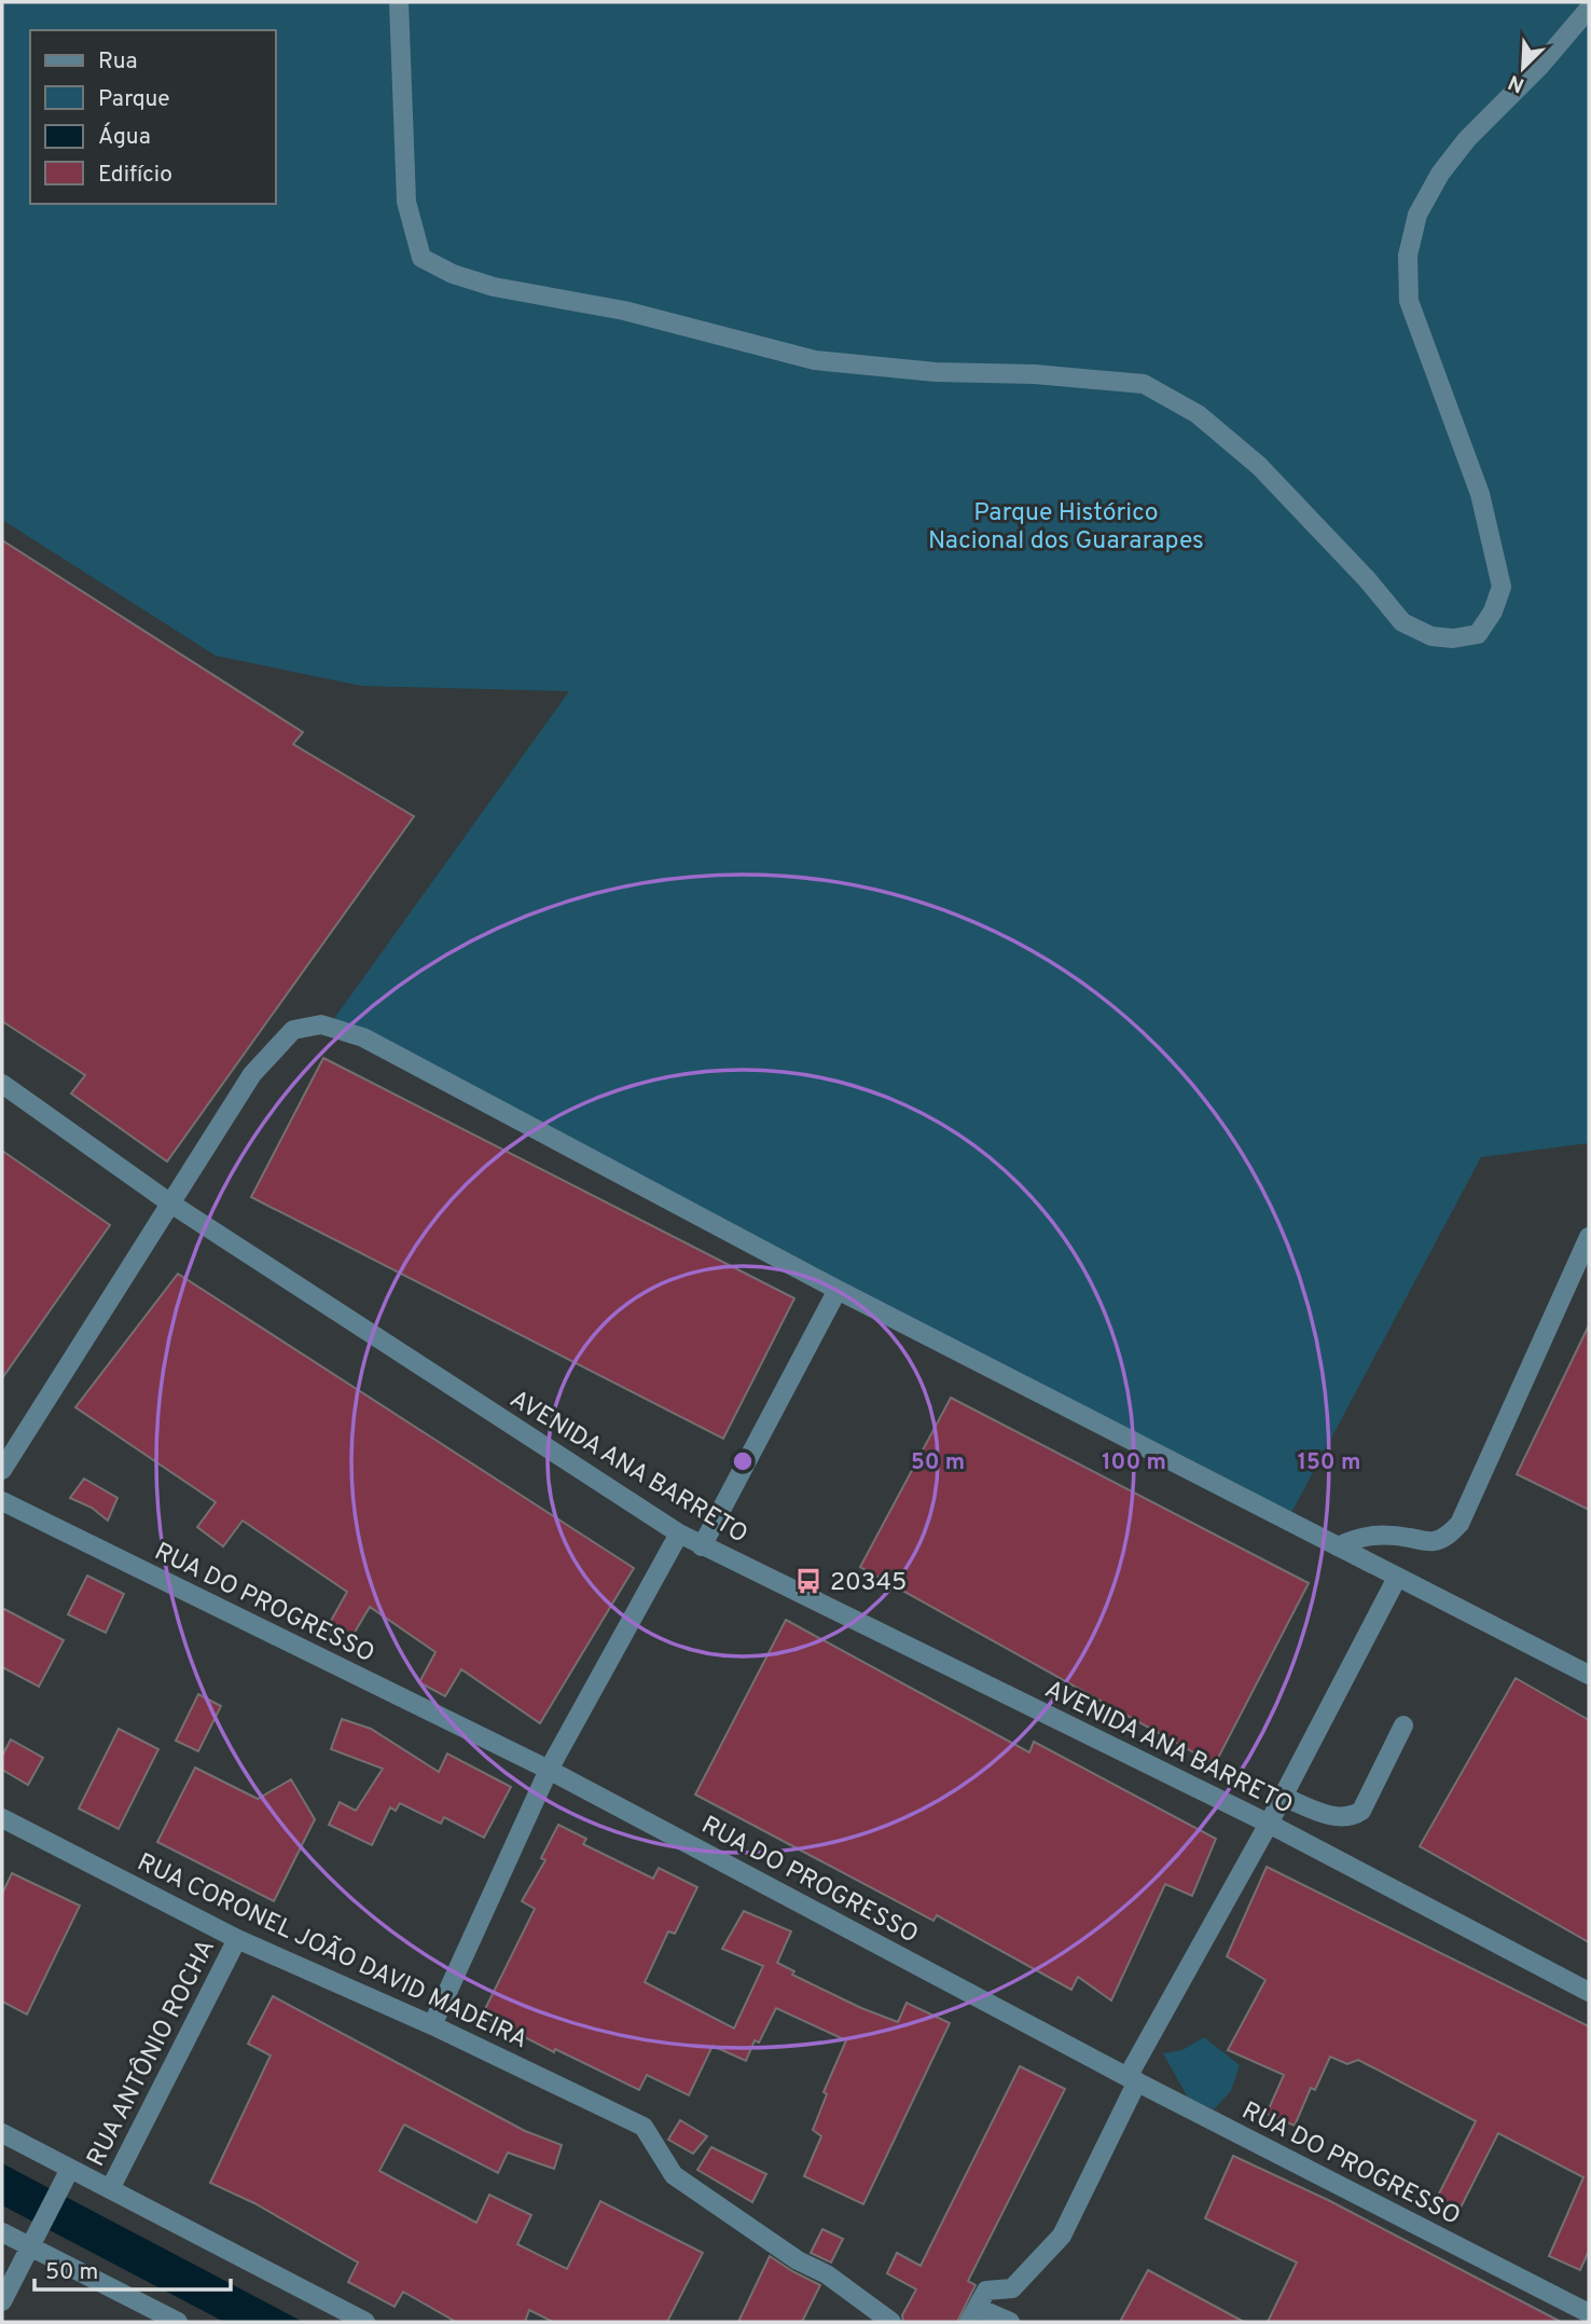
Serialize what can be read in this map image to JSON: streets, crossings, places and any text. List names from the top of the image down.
{
  "streets": {
    "street": [
      "AVENIDA ANA BARRETO",
      "RUA DO PROGRESSO",
      "RUA CORONEL JOÃO DAVID MADEIRA",
      "RUA ANTÔNIO ROCHA"
    ]
  },
  "crossings": [
    ["RUA CORONEL JOÃO DAVID MADEIRA", "RUA ANTÔNIO ROCHA"]
  ],
  "parks": ["Parque Histórico Nacional dos Guararapes"],
  "places": {
    "bus stop": ["20345"]
  },
  "legend": [
    "Rua",
    "Parque",
    "Água",
    "Edifício"
  ],
  "scale_bar": "50 m",
  "north": "bottom left",
  "rings": ["50 m", "100 m", "150 m"]
}
